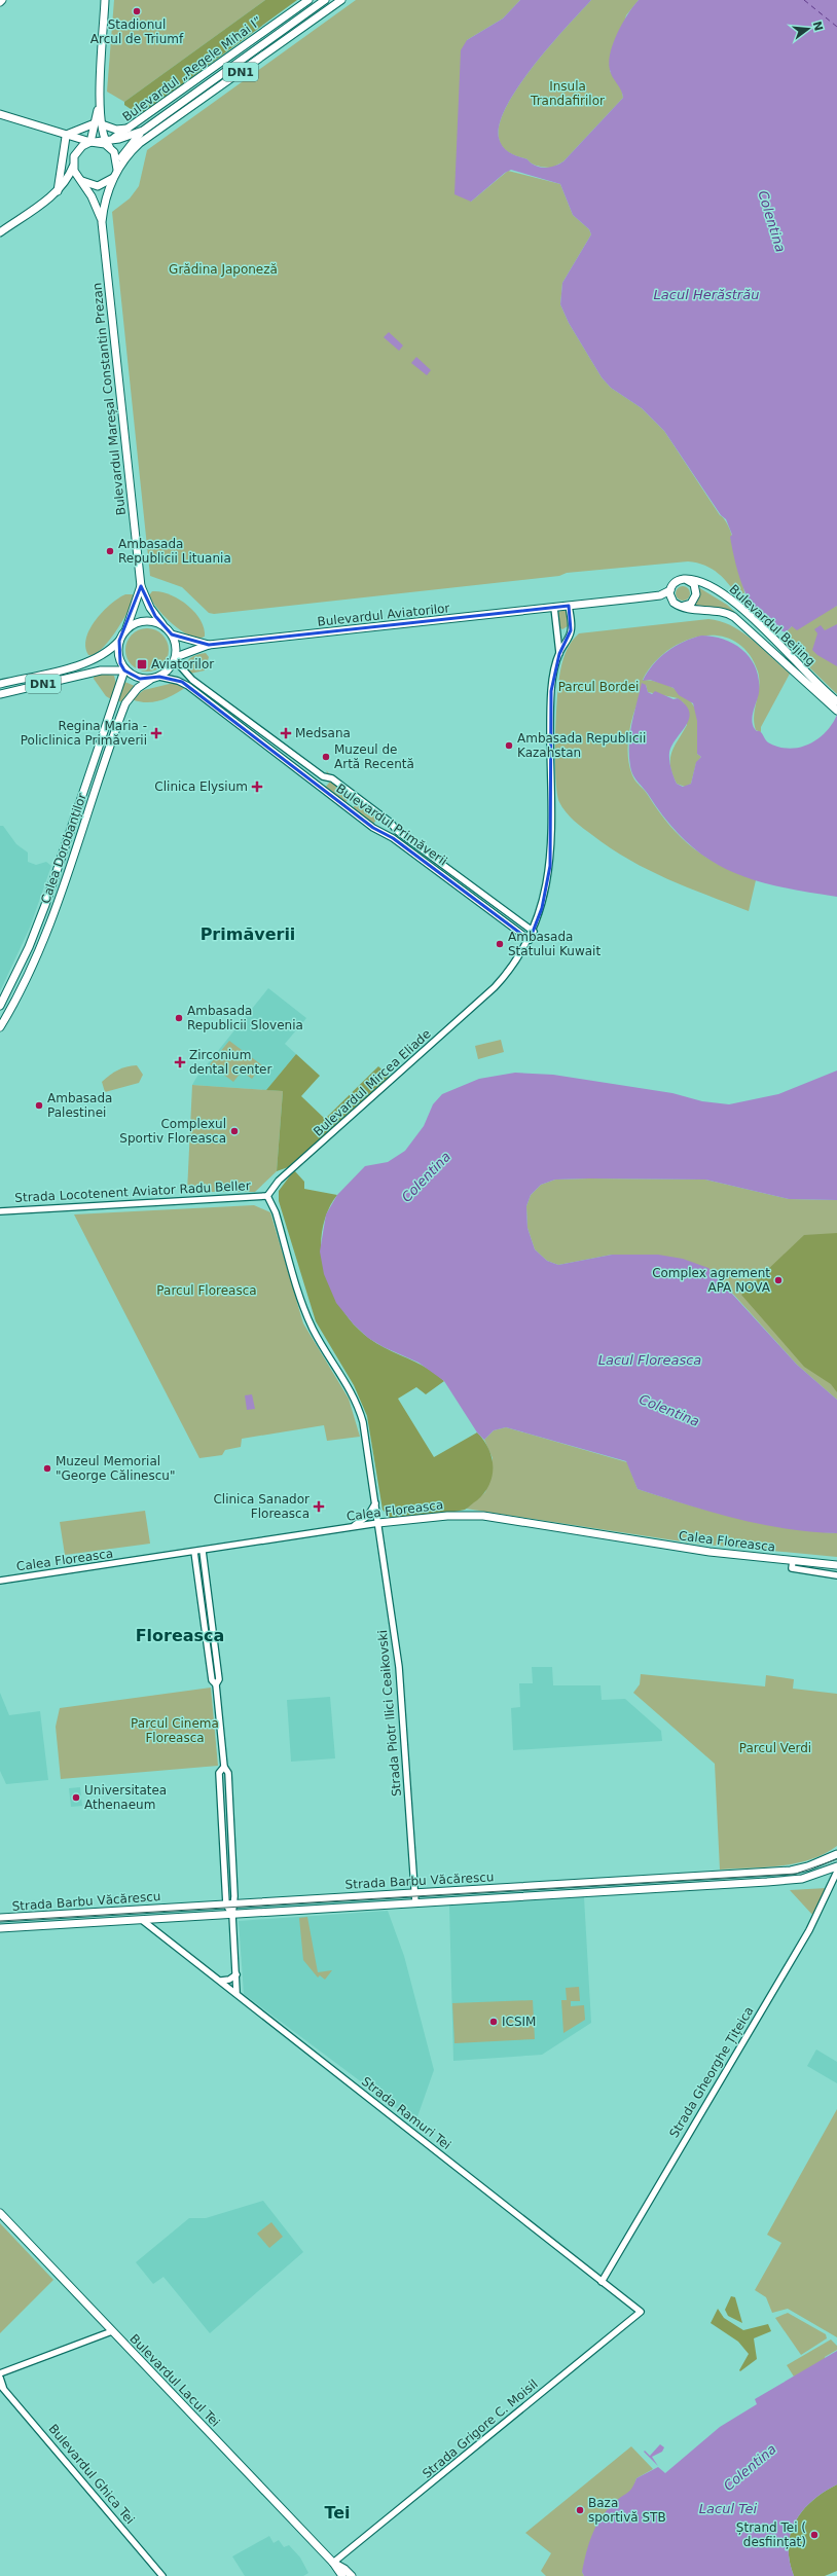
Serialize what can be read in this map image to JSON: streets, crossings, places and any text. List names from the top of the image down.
{
  "streets": {
    "main road": [
      "Bulevardul „Regele Mihai I”",
      "DN1",
      "Bulevardul Mareșal Constantin Prezan",
      "Bulevardul Aviatorilor",
      "Bulevardul Beijing",
      "Calea Dorobanților",
      "Calea Floreasca",
      "Strada Barbu Văcărescu",
      "Bulevardul Lacul Tei"
    ],
    "street": [
      "Bulevardul Primăverii",
      "Bulevardul Mircea Eliade",
      "Strada Locotenent Aviator Radu Beller",
      "Strada Piotr Ilici Ceaikovski",
      "Strada Gheorghe Țițeica",
      "Strada Ramuri Tei",
      "Strada Grigore C. Moisil",
      "Bulevardul Ghica Tei"
    ]
  },
  "crossings": [
    ["Bulevardul „Regele Mihai I”", "DN1"],
    ["Bulevardul „Regele Mihai I”", "Bulevardul Mareșal Constantin Prezan"],
    ["DN1", "Bulevardul Mareșal Constantin Prezan"],
    ["DN1", "Bulevardul Aviatorilor"],
    ["DN1", "Bulevardul Primăverii"],
    ["DN1", "Calea Dorobanților"],
    ["Bulevardul Aviatorilor", "Bulevardul Beijing"],
    ["Bulevardul Aviatorilor", "Bulevardul Primăverii"],
    ["Bulevardul Aviatorilor", "Calea Dorobanților"],
    ["Bulevardul Aviatorilor", "Bulevardul Mircea Eliade"],
    ["Bulevardul Beijing", "Bulevardul Mircea Eliade"],
    ["Bulevardul Primăverii", "Calea Dorobanților"],
    ["Bulevardul Primăverii", "Bulevardul Mircea Eliade"],
    ["Bulevardul Mircea Eliade", "Strada Locotenent Aviator Radu Beller"],
    ["Calea Floreasca", "Strada Piotr Ilici Ceaikovski"],
    ["Strada Piotr Ilici Ceaikovski", "Strada Barbu Văcărescu"],
    ["Strada Barbu Văcărescu", "Strada Ramuri Tei"],
    ["Strada Gheorghe Țițeica", "Strada Ramuri Tei"],
    ["Strada Ramuri Tei", "Strada Grigore C. Moisil"],
    ["Bulevardul Lacul Tei", "Strada Grigore C. Moisil"]
  ],
  "districts": ["Primăverii", "Floreasca", "Tei"],
  "water": [
    "Colentina",
    "Lacul Herăstrău",
    "Lacul Floreasca",
    "Lacul Tei"
  ],
  "parks": [
    "Insula Trandafirilor",
    "Grădina Japoneză",
    "Parcul Bordei",
    "Parcul Floreasca",
    "Parcul Cinema Floreasca",
    "Parcul Verdi"
  ],
  "places": {
    "other": [
      "Stadionul Arcul de Triumf",
      "Ambasada Republicii Lituania",
      "Ambasada Republicii Kazahstan",
      "Muzeul de Artă Recentă",
      "Ambasada Statului Kuwait",
      "Ambasada Republicii Slovenia",
      "Ambasada Palestinei",
      "Complexul Sportiv Floreasca",
      "Complex agrement APA NOVA",
      "Muzeul Memorial \"George Călinescu\"",
      "Universitatea Athenaeum",
      "ICSIM",
      "Baza sportivă STB",
      "Ștrand Tei ( desființat)"
    ],
    "transit": ["Aviatorilor"],
    "health": [
      "Regina Maria - Policlinica Primăverii",
      "Medsana",
      "Clinica Elysium",
      "Zirconium dental center",
      "Clinica Sanador Floreasca"
    ]
  },
  "north": "right"
}
